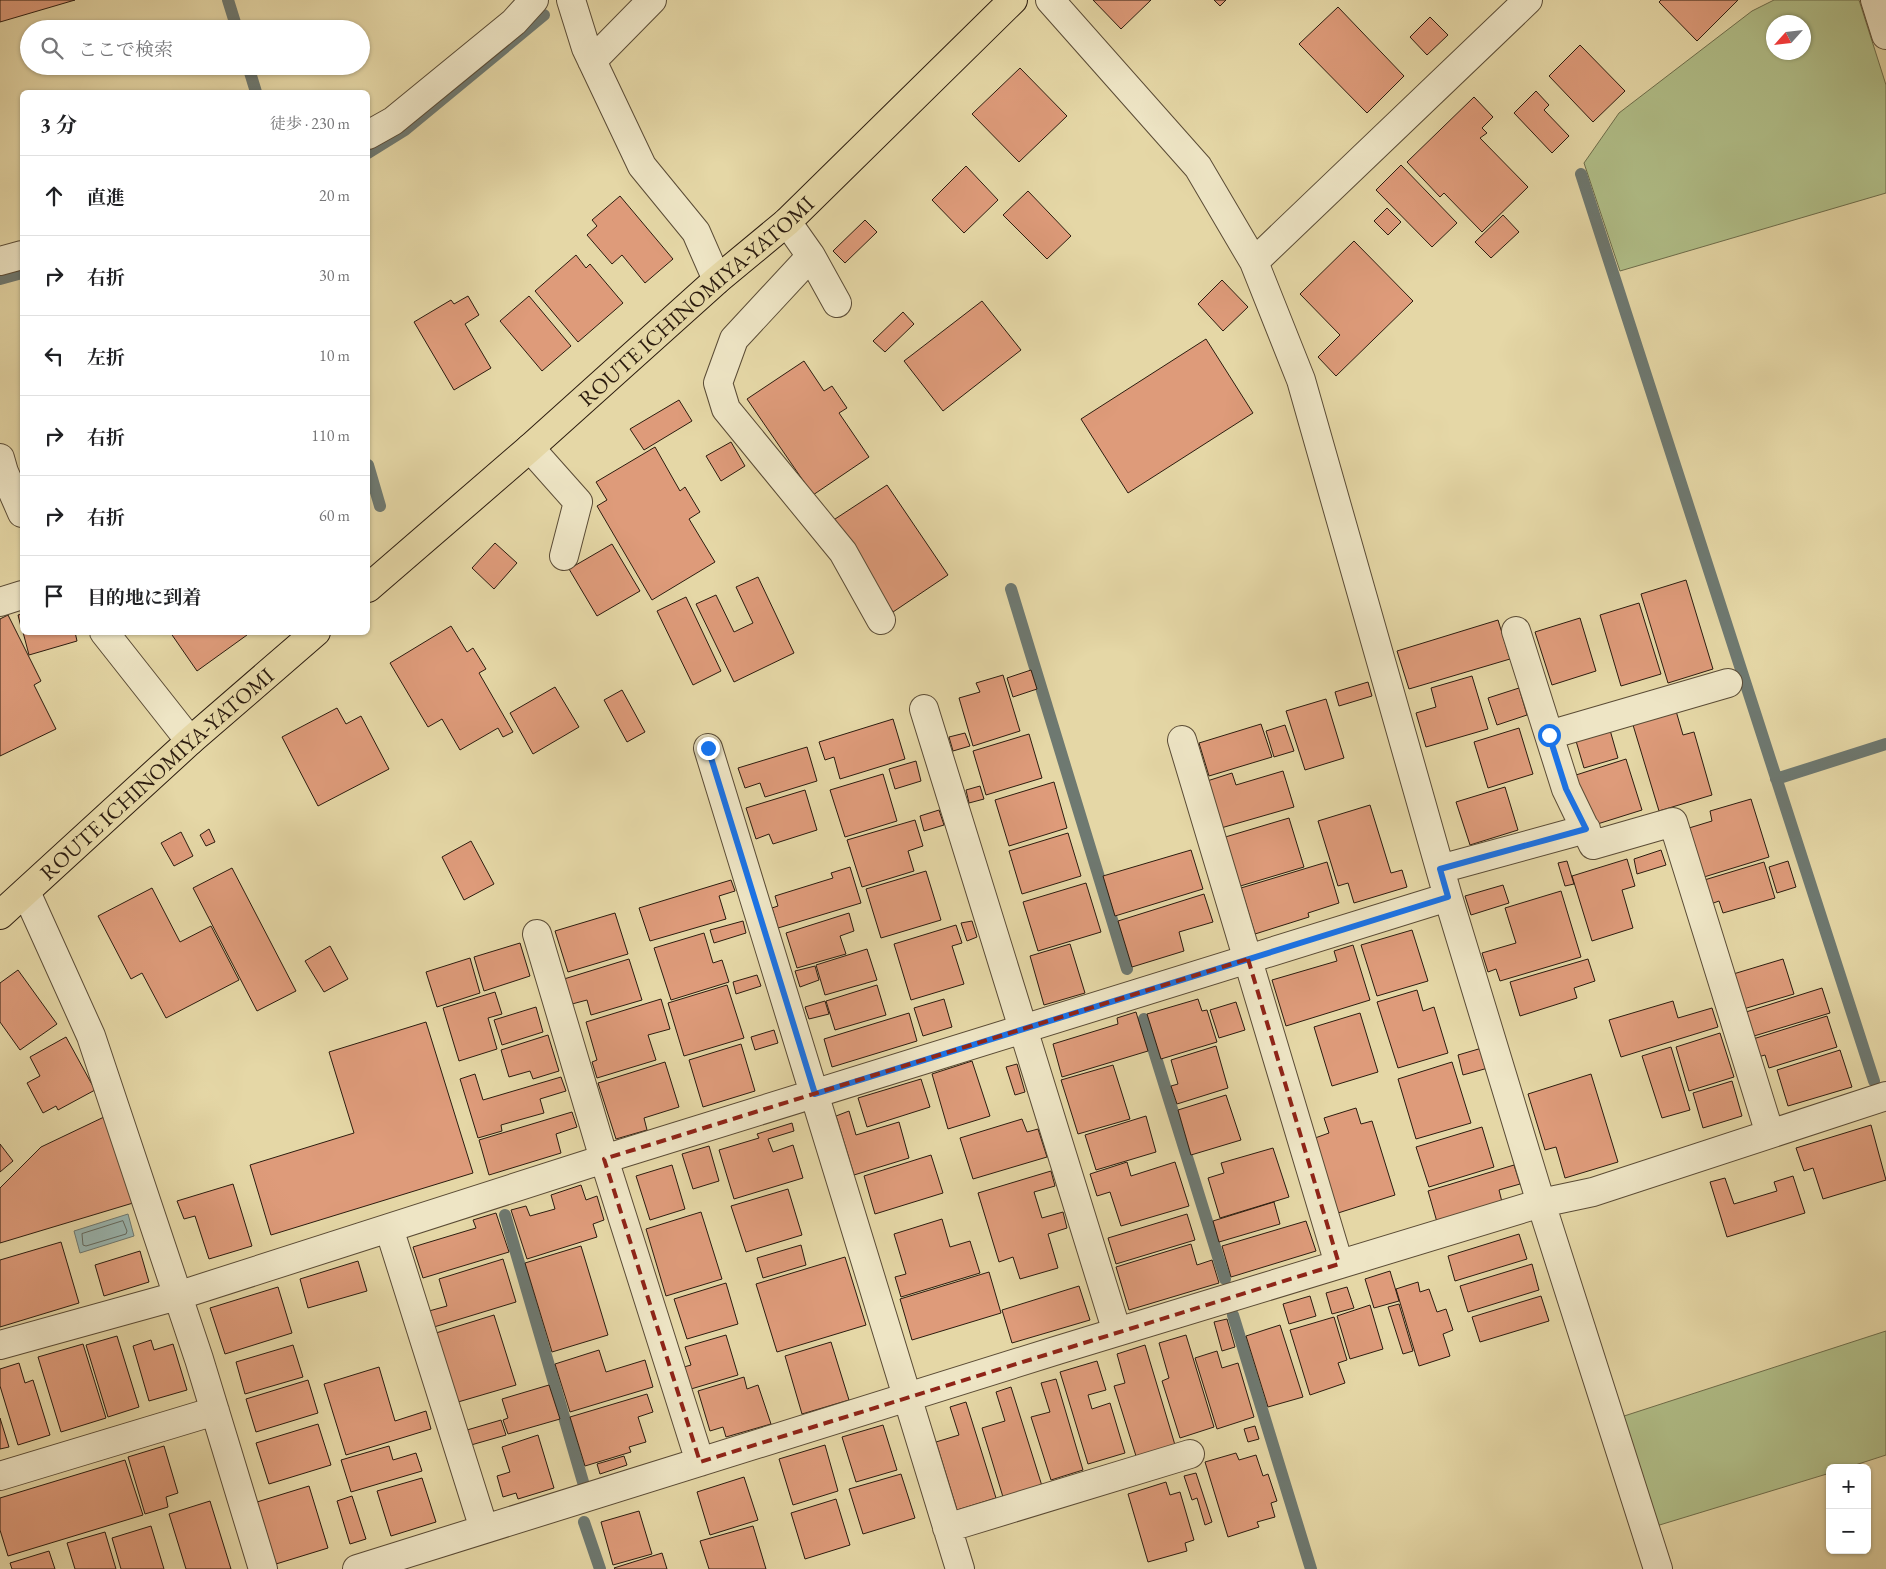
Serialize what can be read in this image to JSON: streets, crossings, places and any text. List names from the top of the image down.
{
  "streets": {
    "main road": ["ROUTE ICHINOMIYA-YATOMI"]
  },
  "north": "bottom left",
  "page": {
    "search": "ここで検索",
    "heading": ["3 分", "徒歩 · 230 m"],
    "list": [
      ["直進", "20 m"],
      ["右折", "30 m"],
      ["左折", "10 m"],
      ["右折", "110 m"],
      ["右折", "60 m"],
      "目的地に到着"
    ],
    "map_buttons": ["+", "−"]
  }
}
